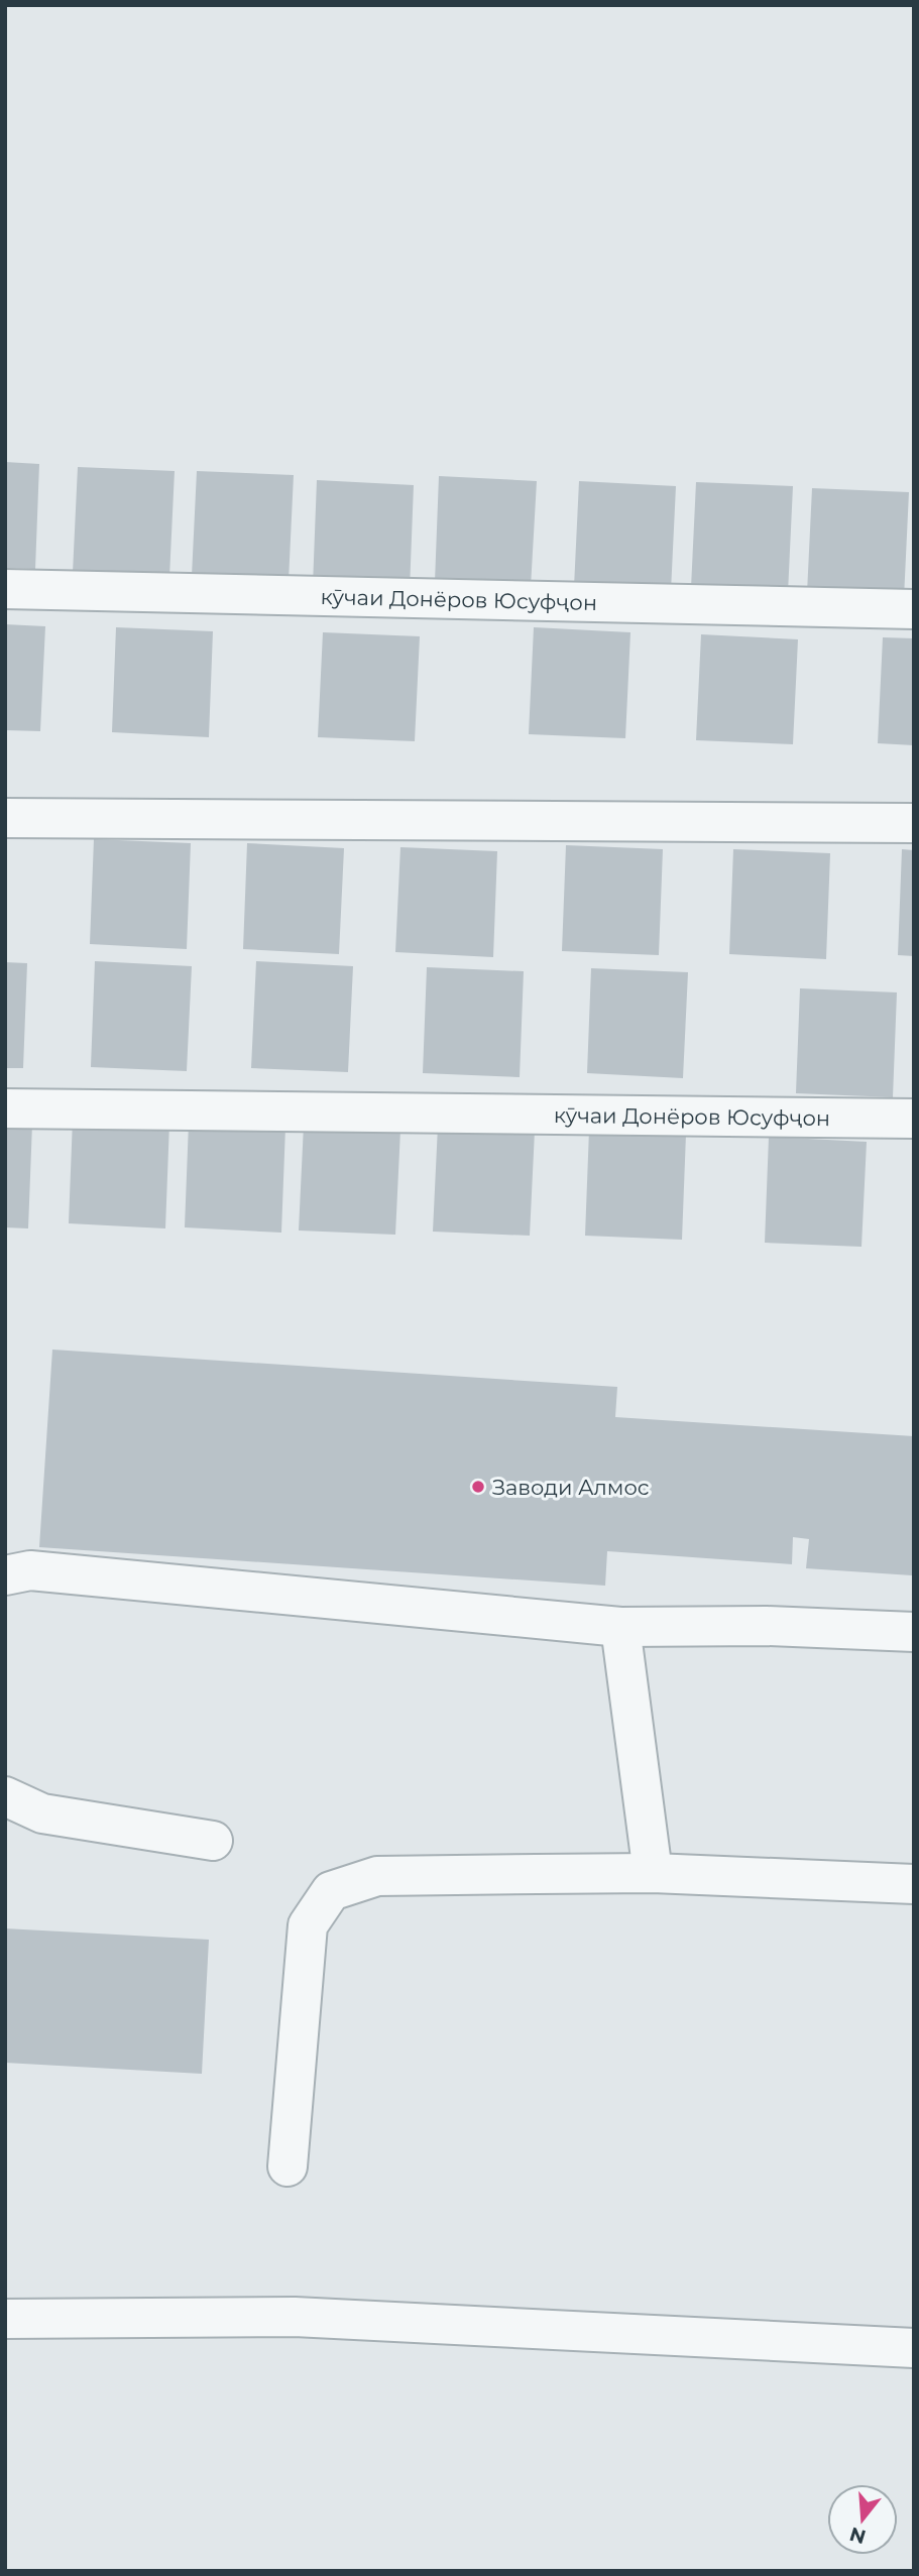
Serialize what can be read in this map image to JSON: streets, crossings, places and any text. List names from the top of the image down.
{
  "streets": {
    "street": ["кӯчаи Донёров Юсуфҷон"]
  },
  "places": ["Заводи Алмос"],
  "north": "bottom"
}
